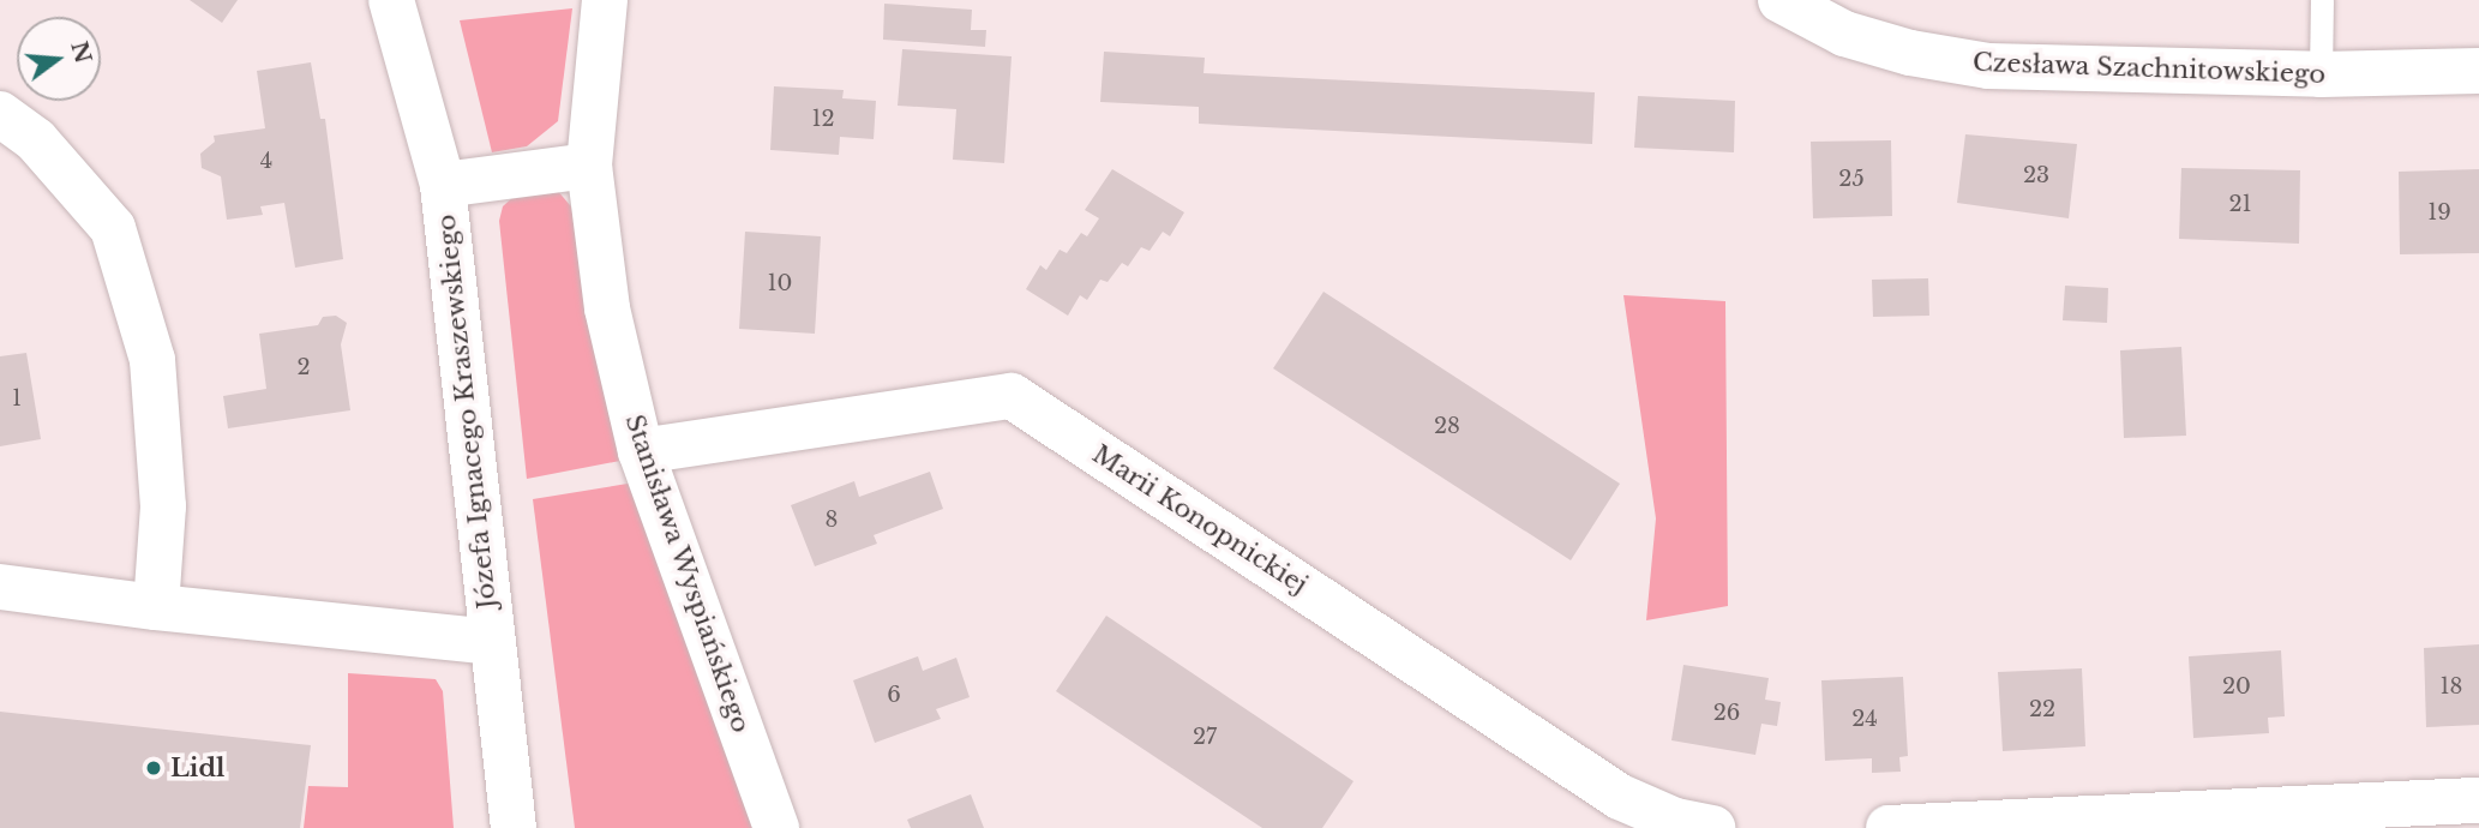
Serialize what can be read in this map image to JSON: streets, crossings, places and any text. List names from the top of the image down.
{
  "streets": {
    "street": [
      "Czesława Szachnitowskiego",
      "Józefa Ignacego Kraszewskiego",
      "Marii Konopnickiej",
      "Stanisława Wyspiańskiego"
    ]
  },
  "crossings": [
    ["Marii Konopnickiej", "Stanisława Wyspiańskiego"]
  ],
  "places": ["Lidl"],
  "house_numbers": [
    "12",
    "4",
    "23",
    "25",
    "21",
    "19",
    "10",
    "2",
    "1",
    "28",
    "8",
    "20",
    "18",
    "6",
    "22",
    "26",
    "24",
    "27"
  ],
  "north": "right"
}
